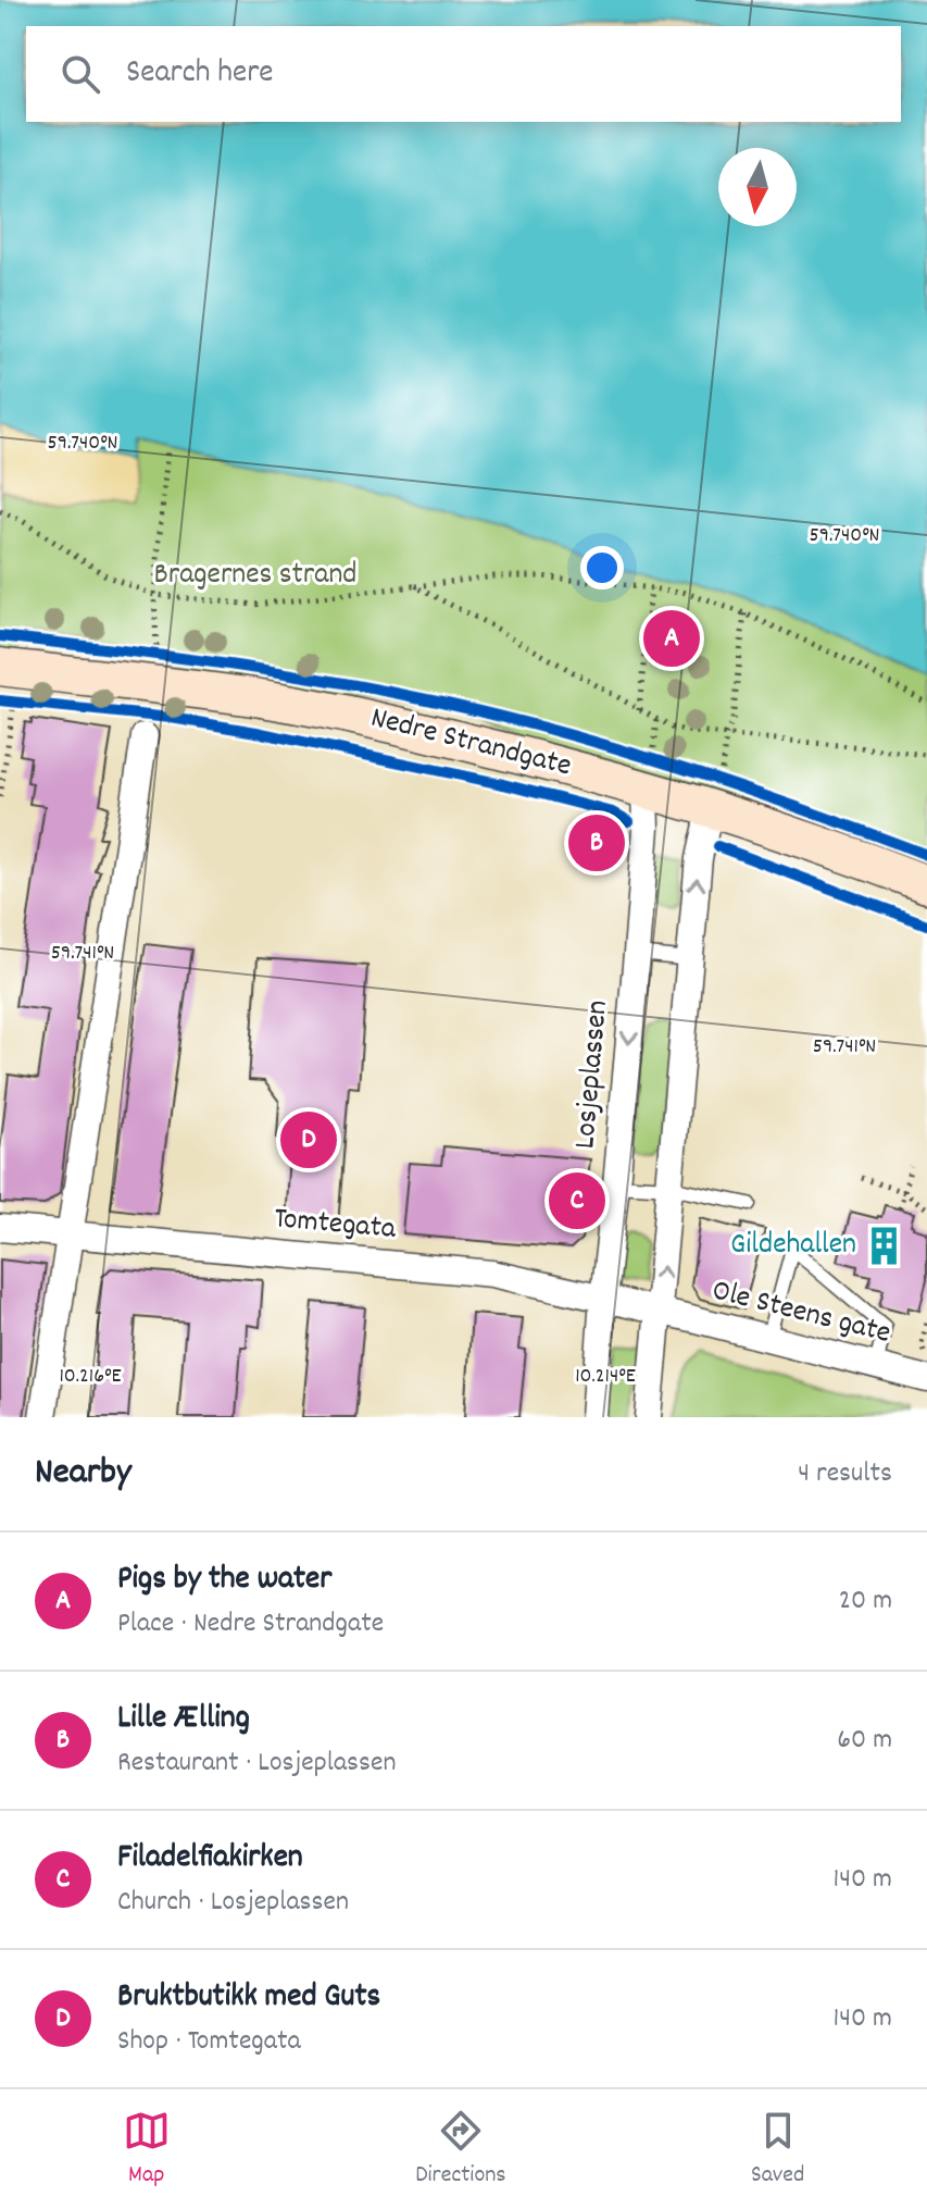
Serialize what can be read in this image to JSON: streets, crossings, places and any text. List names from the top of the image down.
{
  "streets": {
    "street": [
      "Nedre Strandgate",
      "Losjeplassen",
      "Tomtegata",
      "Ole Steens gate"
    ]
  },
  "crossings": [
    ["Nedre Strandgate", "Losjeplassen"],
    ["Losjeplassen", "Tomtegata"],
    ["Tomtegata", "Ole Steens gate"]
  ],
  "parks": ["Bragernes strand"],
  "places": {
    "building": ["Gildehallen"]
  },
  "north": "bottom",
  "page": {
    "search": "Search here",
    "pins": [
      "A",
      "B",
      "D",
      "C"
    ],
    "heading": ["Nearby", "4 results"],
    "list": [
      {
        "mark": "A",
        "name": "Pigs by the water",
        "note": "Place · Nedre Strandgate",
        "value": "20 m"
      },
      {
        "mark": "B",
        "name": "Lille Ælling",
        "note": "Restaurant · Losjeplassen",
        "value": "60 m"
      },
      {
        "mark": "C",
        "name": "Filadelfiakirken",
        "note": "Church · Losjeplassen",
        "value": "140 m"
      },
      {
        "mark": "D",
        "name": "Bruktbutikk med Guts",
        "note": "Shop · Tomtegata",
        "value": "140 m"
      }
    ],
    "nav": ["Map", "Directions", "Saved"]
  },
  "coordinates": [
    "59.740°N",
    "59.741°N",
    "10.216°E",
    "10.214°E"
  ]
}
